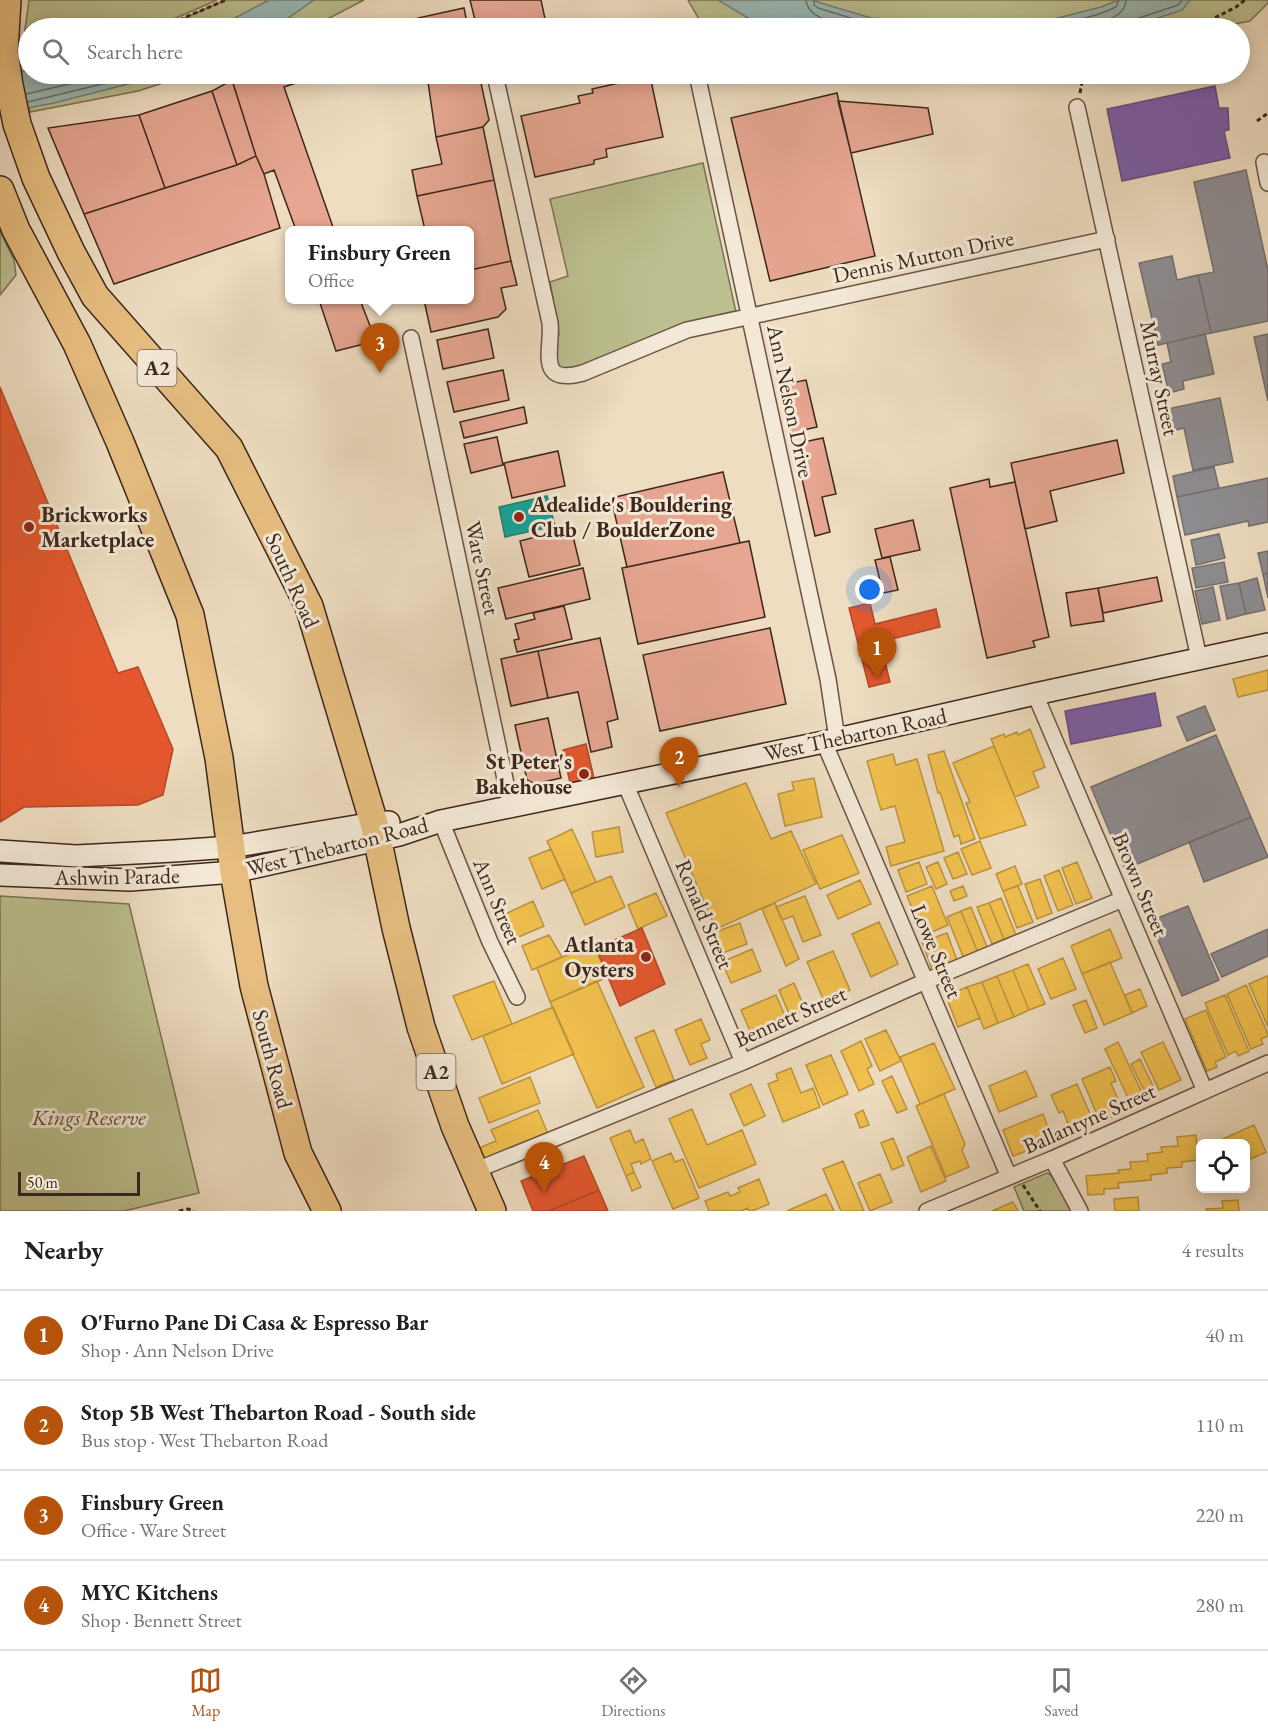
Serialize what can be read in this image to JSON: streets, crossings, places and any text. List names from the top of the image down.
{
  "streets": {
    "highway": ["A2", "South Road"],
    "street": [
      "Dennis Mutton Drive",
      "Murray Street",
      "Ann Nelson Drive",
      "Ware Street",
      "West Thebarton Road",
      "Ashwin Parade",
      "Brown Street",
      "Ann Street",
      "Ronald Street",
      "Lowe Street",
      "Bennett Street",
      "Ballantyne Street"
    ]
  },
  "crossings": [
    ["Dennis Mutton Drive", "Murray Street"],
    ["Dennis Mutton Drive", "Ann Nelson Drive"],
    ["Murray Street", "West Thebarton Road"],
    ["Ann Nelson Drive", "West Thebarton Road"],
    ["Ann Nelson Drive", "Lowe Street"],
    ["Ware Street", "West Thebarton Road"],
    ["South Road", "West Thebarton Road"],
    ["South Road", "Ashwin Parade"],
    ["South Road", "Bennett Street"],
    ["West Thebarton Road", "Ashwin Parade"],
    ["West Thebarton Road", "Brown Street"],
    ["West Thebarton Road", "Ann Street"],
    ["West Thebarton Road", "Ronald Street"],
    ["West Thebarton Road", "Lowe Street"],
    ["Brown Street", "Bennett Street"],
    ["Brown Street", "Ballantyne Street"],
    ["Ronald Street", "Bennett Street"],
    ["Lowe Street", "Bennett Street"],
    ["Lowe Street", "Ballantyne Street"]
  ],
  "parks": ["Kings Reserve"],
  "places": [
    "Adealide's Bouldering Club / BoulderZone",
    "Brickworks Marketplace",
    "St Peter's Bakehouse",
    "Atlanta Oysters"
  ],
  "scale_bar": "50 m",
  "page": {
    "search": "Search here",
    "popup": ["Finsbury Green", "Office"],
    "pins": [
      "3",
      "1",
      "2",
      "4"
    ],
    "scale": "50 m",
    "heading": ["Nearby", "4 results"],
    "list": [
      {
        "mark": "1",
        "name": "O'Furno Pane Di Casa & Espresso Bar",
        "note": "Shop · Ann Nelson Drive",
        "value": "40 m"
      },
      {
        "mark": "2",
        "name": "Stop 5B West Thebarton Road - South side",
        "note": "Bus stop · West Thebarton Road",
        "value": "110 m"
      },
      {
        "mark": "3",
        "name": "Finsbury Green",
        "note": "Office · Ware Street",
        "value": "220 m"
      },
      {
        "mark": "4",
        "name": "MYC Kitchens",
        "note": "Shop · Bennett Street",
        "value": "280 m"
      }
    ],
    "nav": ["Map", "Directions", "Saved"]
  }
}
